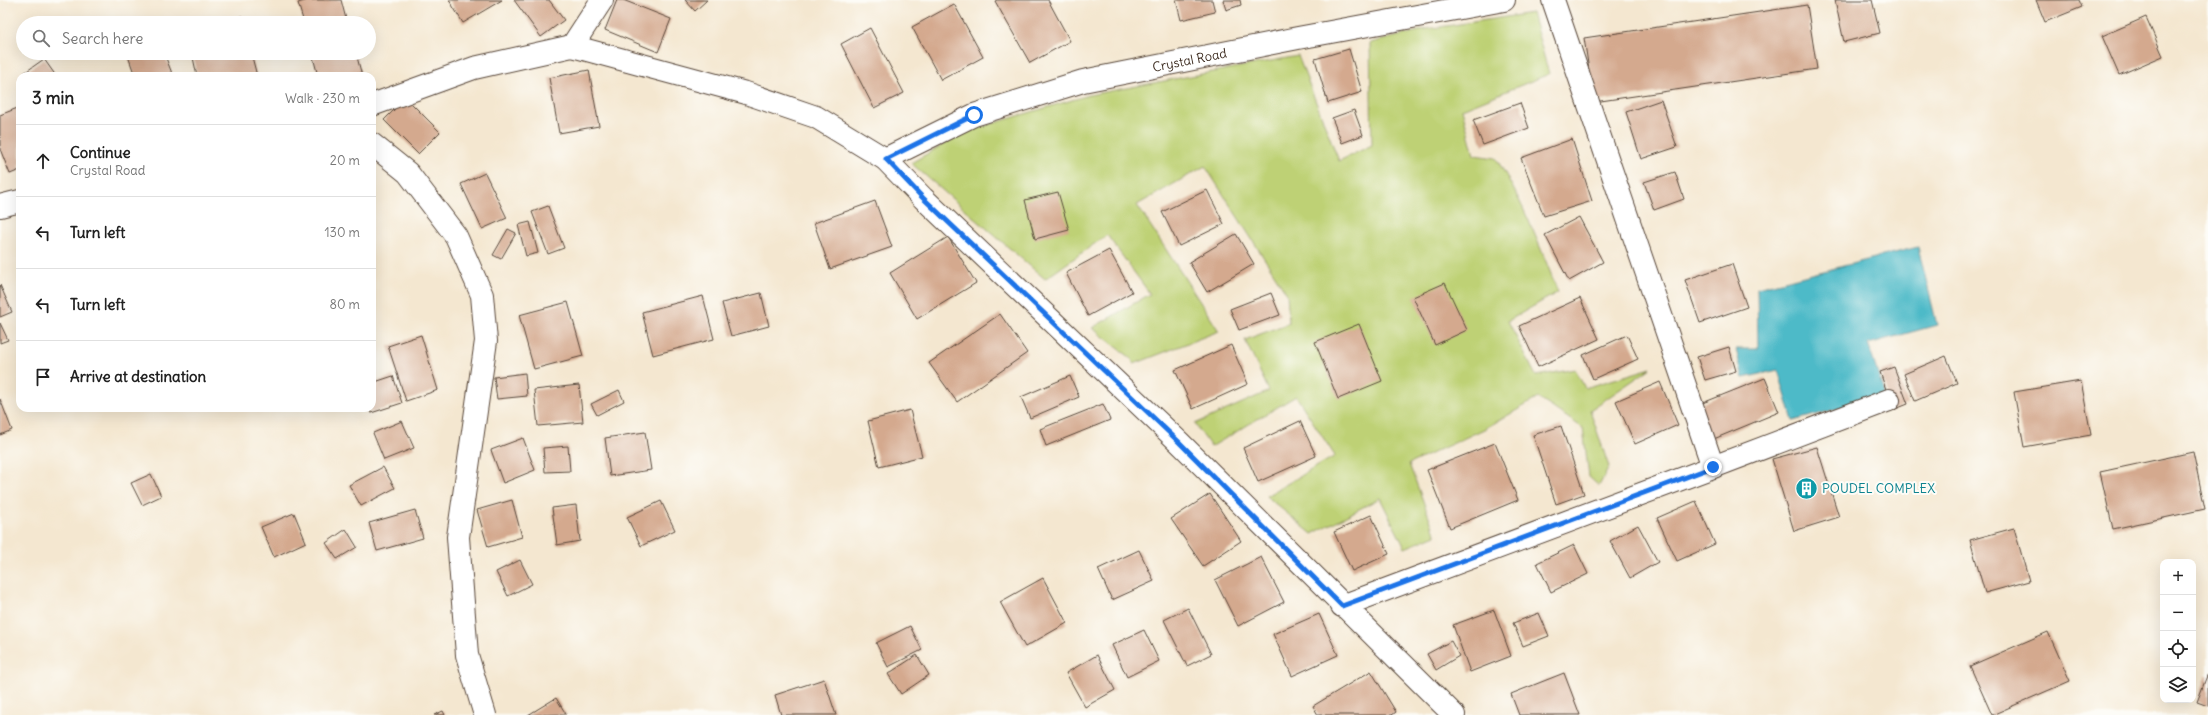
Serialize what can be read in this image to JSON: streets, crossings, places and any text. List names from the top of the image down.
{
  "streets": {
    "street": ["Crystal Road"]
  },
  "places": {
    "building": ["POUDEL COMPLEX"]
  },
  "page": {
    "search": "Search here",
    "heading": ["3 min", "Walk · 230 m"],
    "list": [
      ["Continue", "Crystal Road", "20 m"],
      ["Turn left", "130 m"],
      ["Turn left", "80 m"],
      "Arrive at destination"
    ],
    "map_buttons": ["+", "−"]
  }
}
